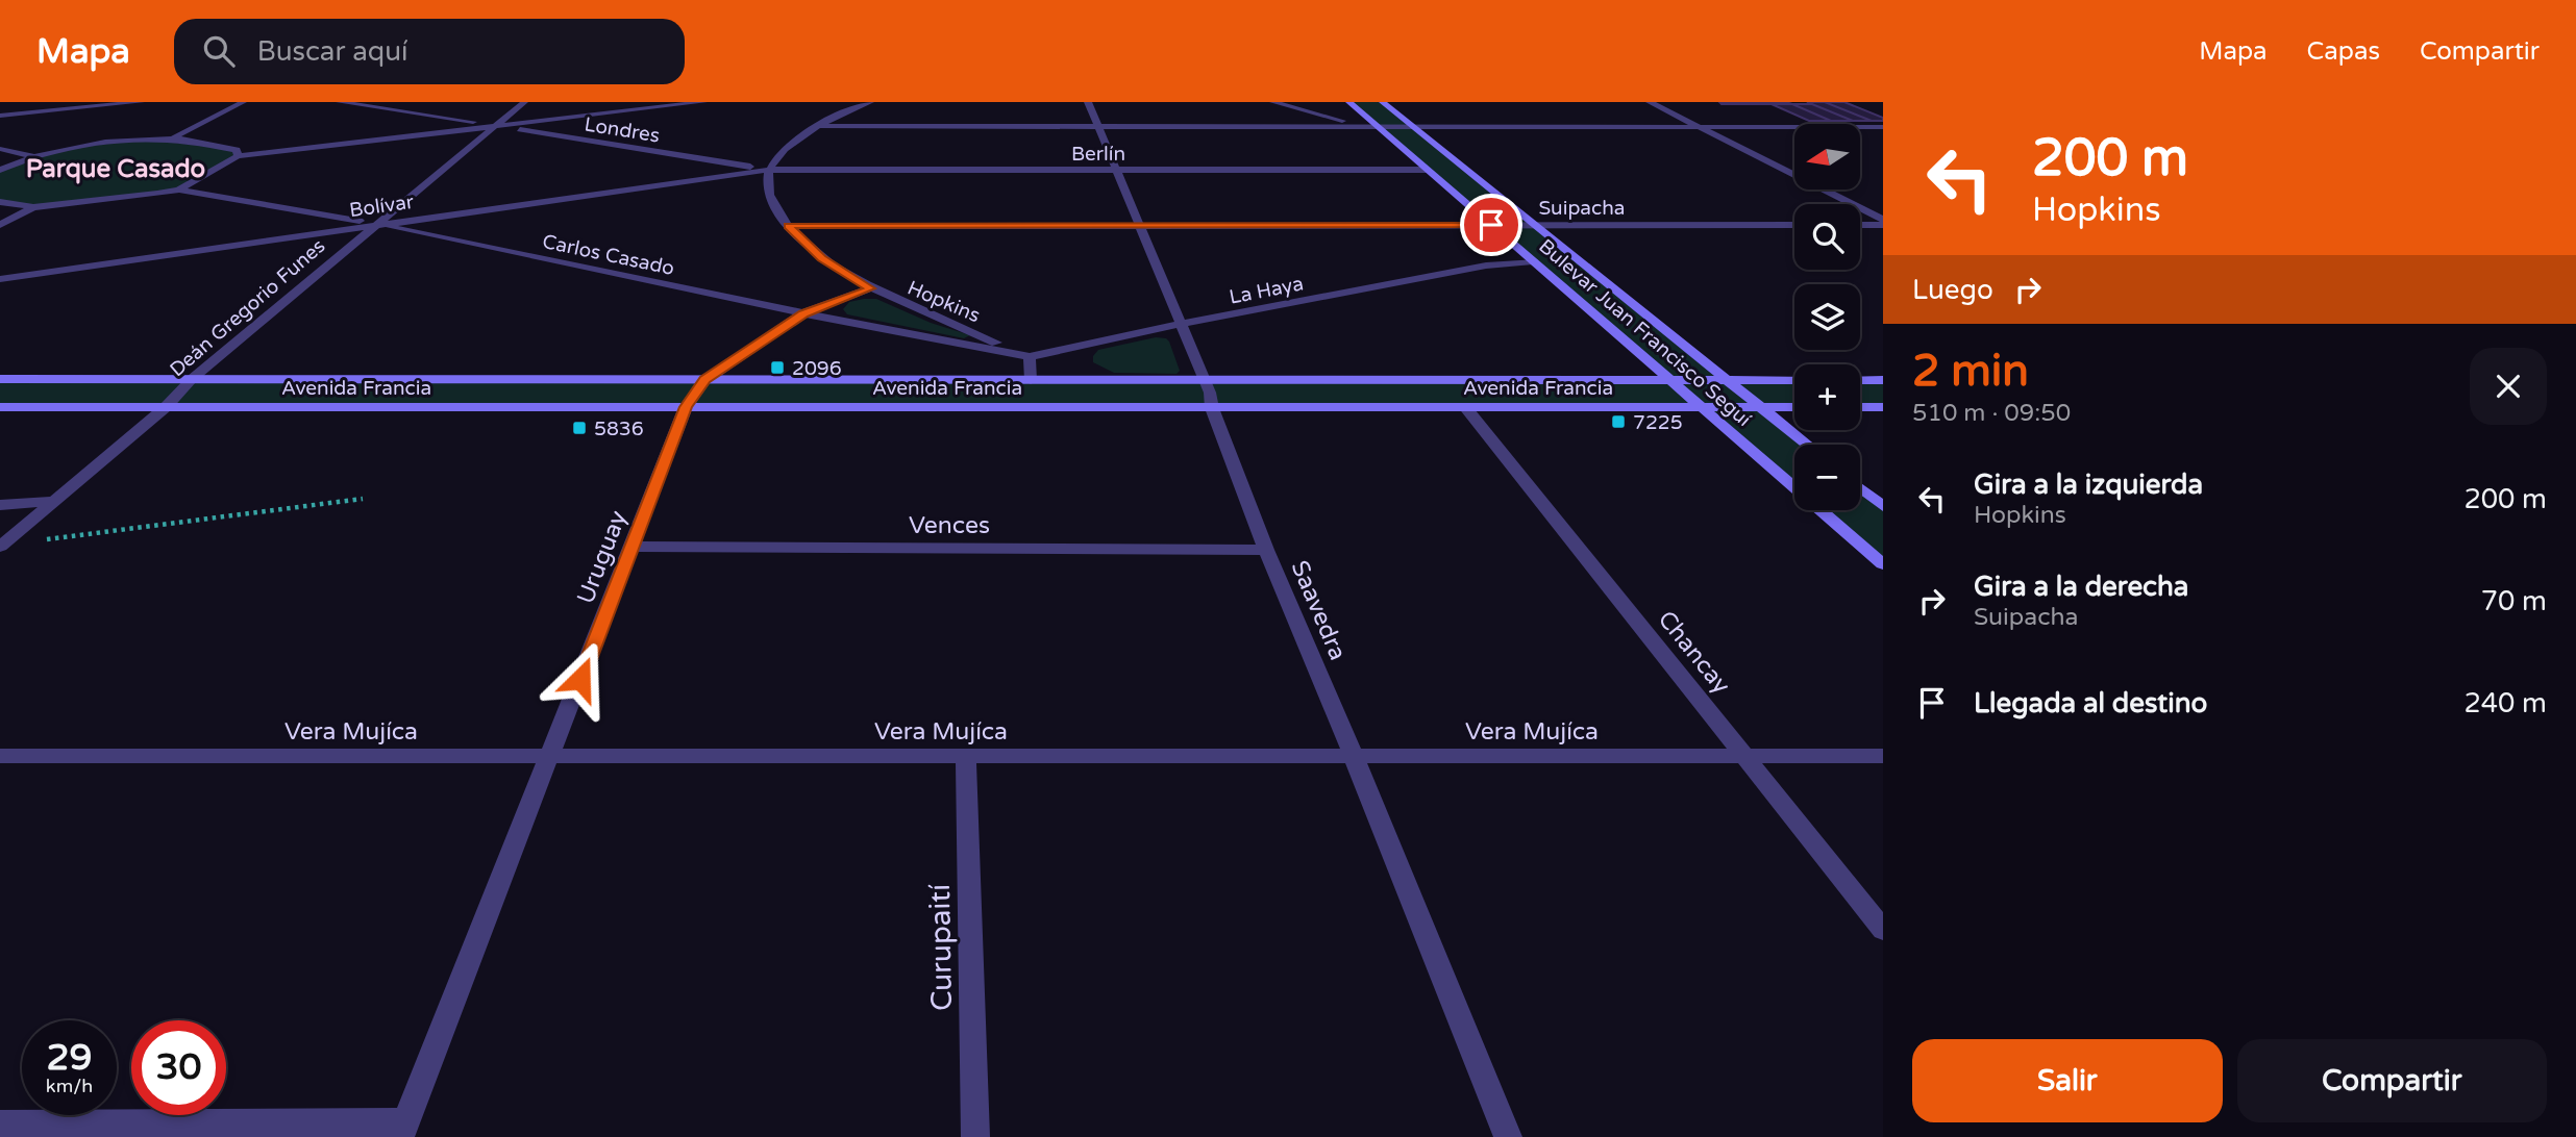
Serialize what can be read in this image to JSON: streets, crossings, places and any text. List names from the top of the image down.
{
  "streets": {
    "main road": ["Bulevar Juan Francisco Seguí", "Avenida Francia"],
    "street": [
      "Londres",
      "Berlín",
      "Bolívar",
      "Suipacha",
      "Carlos Casado",
      "La Haya",
      "Hopkins",
      "Deán Gregorio Funes",
      "Vences",
      "Uruguay",
      "Saavedra",
      "Chancay",
      "Vera Mujíca",
      "Curupaití"
    ]
  },
  "crossings": [
    ["Londres", "Berlín"],
    ["Londres", "Bolívar"],
    ["Londres", "Hopkins"],
    ["Londres", "Deán Gregorio Funes"],
    ["Berlín", "Bolívar"],
    ["Berlín", "Hopkins"],
    ["Berlín", "Bulevar Juan Francisco Seguí"],
    ["Berlín", "Saavedra"],
    ["Bolívar", "Carlos Casado"],
    ["Bolívar", "Hopkins"],
    ["Bolívar", "Deán Gregorio Funes"],
    ["Suipacha", "Hopkins"],
    ["Suipacha", "Bulevar Juan Francisco Seguí"],
    ["Suipacha", "Saavedra"],
    ["Carlos Casado", "La Haya"],
    ["Carlos Casado", "Hopkins"],
    ["Carlos Casado", "Deán Gregorio Funes"],
    ["Carlos Casado", "Uruguay"],
    ["La Haya", "Hopkins"],
    ["La Haya", "Bulevar Juan Francisco Seguí"],
    ["La Haya", "Saavedra"],
    ["Hopkins", "Uruguay"],
    ["Deán Gregorio Funes", "Avenida Francia"],
    ["Bulevar Juan Francisco Seguí", "Avenida Francia"],
    ["Avenida Francia", "Uruguay"],
    ["Avenida Francia", "Saavedra"],
    ["Avenida Francia", "Chancay"],
    ["Vences", "Uruguay"],
    ["Vences", "Saavedra"],
    ["Uruguay", "Vera Mujíca"],
    ["Saavedra", "Vera Mujíca"],
    ["Chancay", "Vera Mujíca"],
    ["Vera Mujíca", "Curupaití"]
  ],
  "districts": ["Parque Casado"],
  "places": {
    "transit": ["2096", "7225", "5836"]
  },
  "north": "left",
  "page": {
    "header": "Mapa",
    "search": "Buscar aquí",
    "nav": ["Mapa", "Capas", "Compartir"],
    "turn": ["200 m", "Hopkins"],
    "map_buttons": ["+", "−"],
    "then": "Luego",
    "heading": ["2 min", "510 m · 09:50"],
    "list": [
      {
        "name": "Gira a la izquierda",
        "note": "Hopkins",
        "value": "200 m"
      },
      {
        "name": "Gira a la derecha",
        "note": "Suipacha",
        "value": "70 m"
      },
      {
        "name": "Llegada al destino",
        "value": "240 m"
      }
    ],
    "speed": "29 km/h",
    "limit": "30",
    "buttons": ["Salir", "Compartir"]
  }
}
